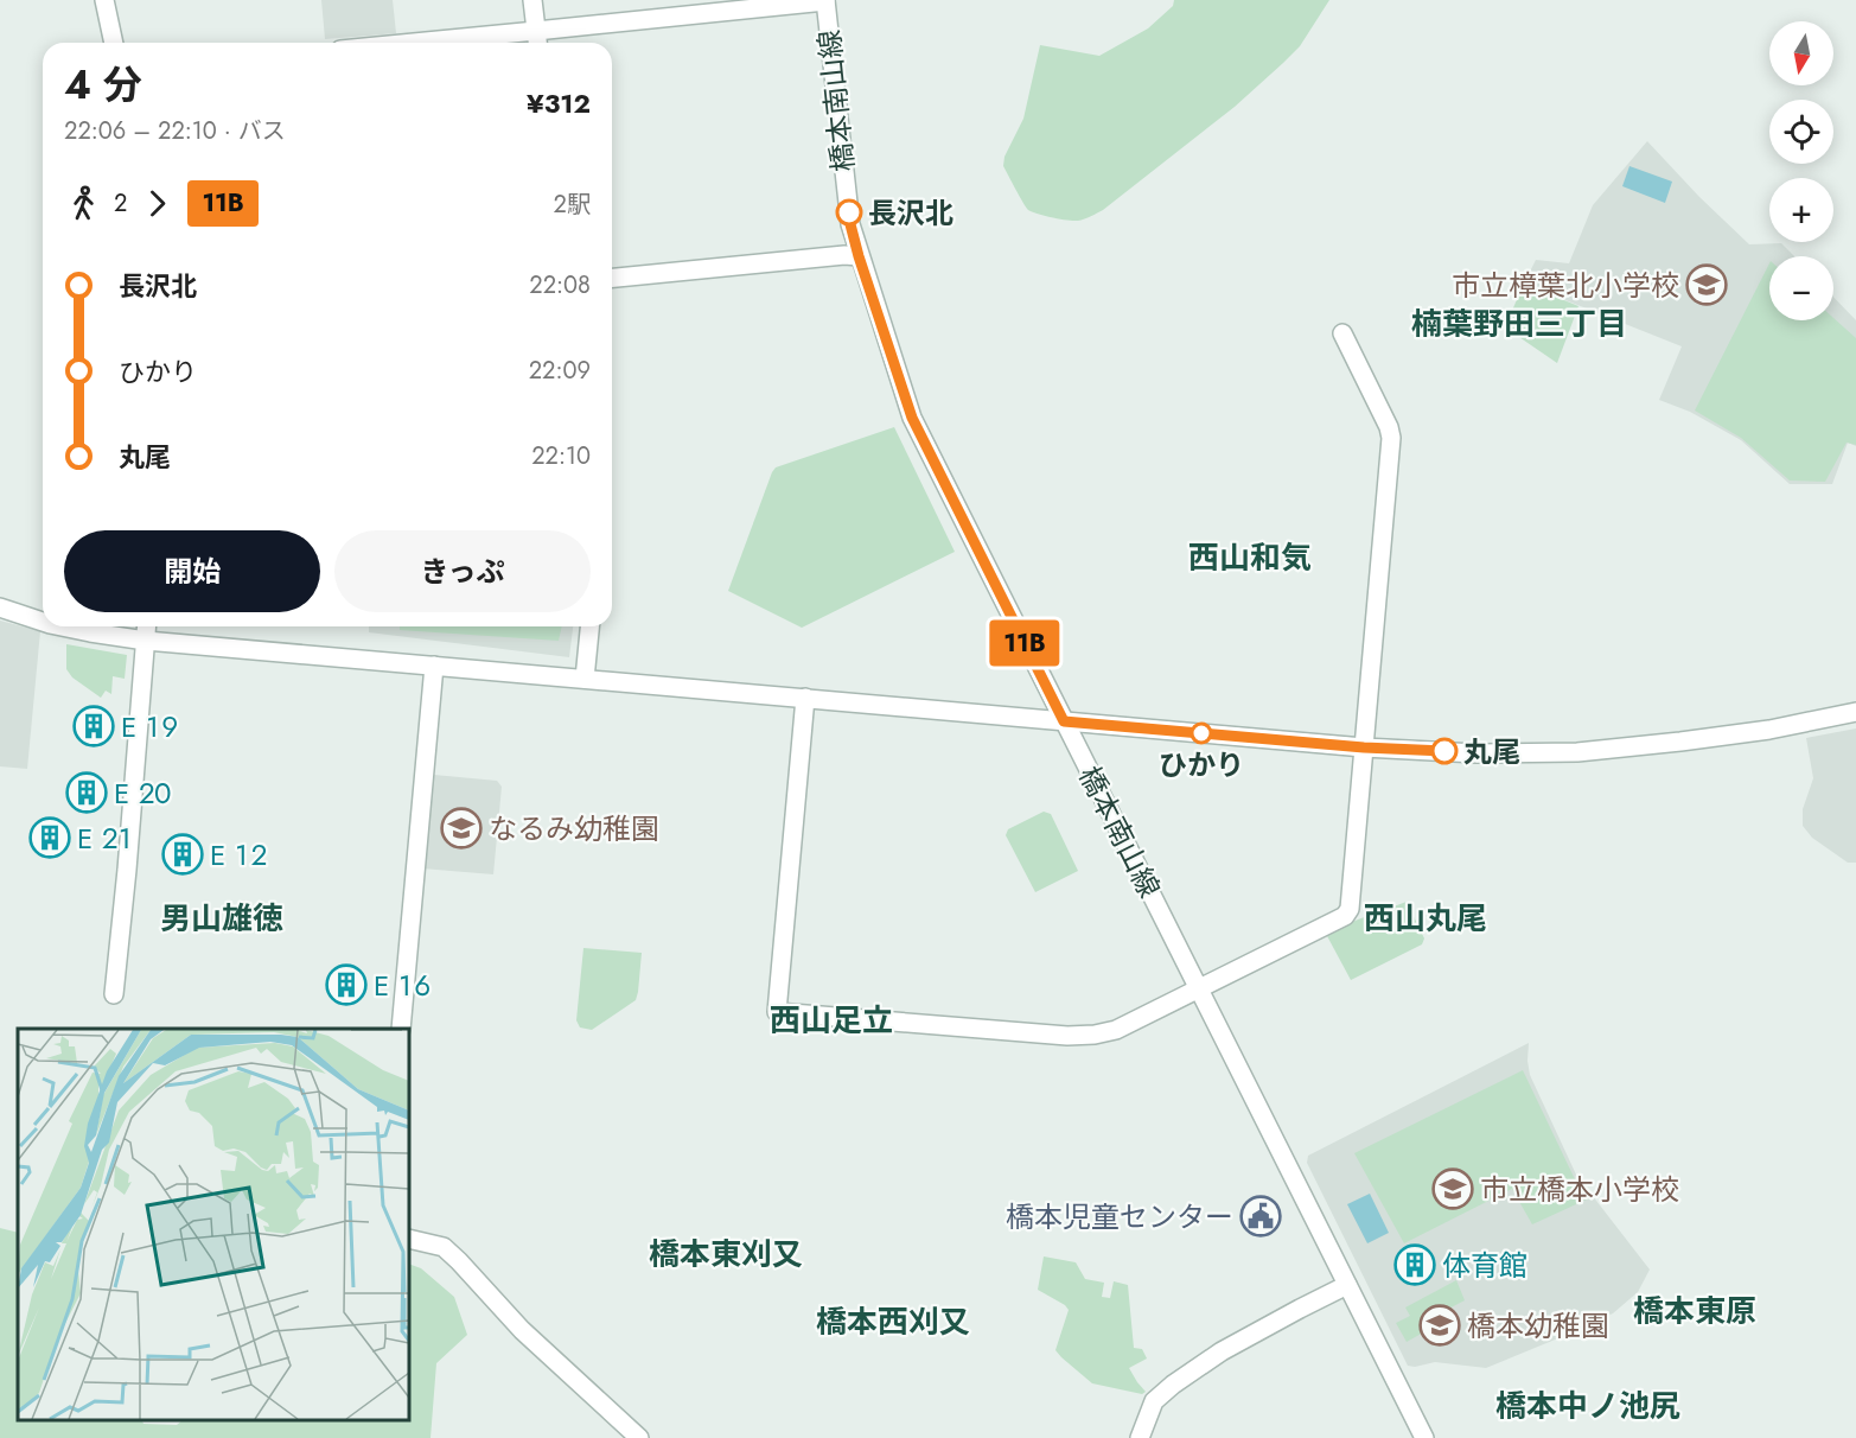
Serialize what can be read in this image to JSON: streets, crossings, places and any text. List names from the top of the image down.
{
  "streets": {
    "street": ["橋本南山線"]
  },
  "districts": [
    "楠葉野田三丁目",
    "西山和気",
    "男山雄徳",
    "西山丸尾",
    "西山足立",
    "橋本東刈又",
    "橋本東原",
    "橋本西刈又",
    "橋本中ノ池尻"
  ],
  "places": {
    "other": ["長沢北", "ひかり", "丸尾"],
    "school or university": [
      "市立樟葉北小学校",
      "なるみ幼稚園",
      "市立橋本小学校",
      "橋本幼稚園"
    ],
    "building": [
      "E １９",
      "E ２０",
      "E ２１",
      "E １２",
      "E １６",
      "体育館"
    ],
    "public building": ["橋本児童センター"]
  },
  "lines": ["bus line 11B"],
  "north": "bottom",
  "page": {
    "on_map": "11B",
    "map_buttons": ["+", "−"],
    "heading": ["4 分", "22:06 – 22:10 · バス", "¥312"],
    "legs": ["2", "11B", "2駅"],
    "list": [
      {
        "name": "長沢北",
        "value": "22:08"
      },
      {
        "name": "ひかり",
        "value": "22:09"
      },
      {
        "name": "丸尾",
        "value": "22:10"
      }
    ],
    "buttons": ["開始", "きっぷ"]
  }
}
